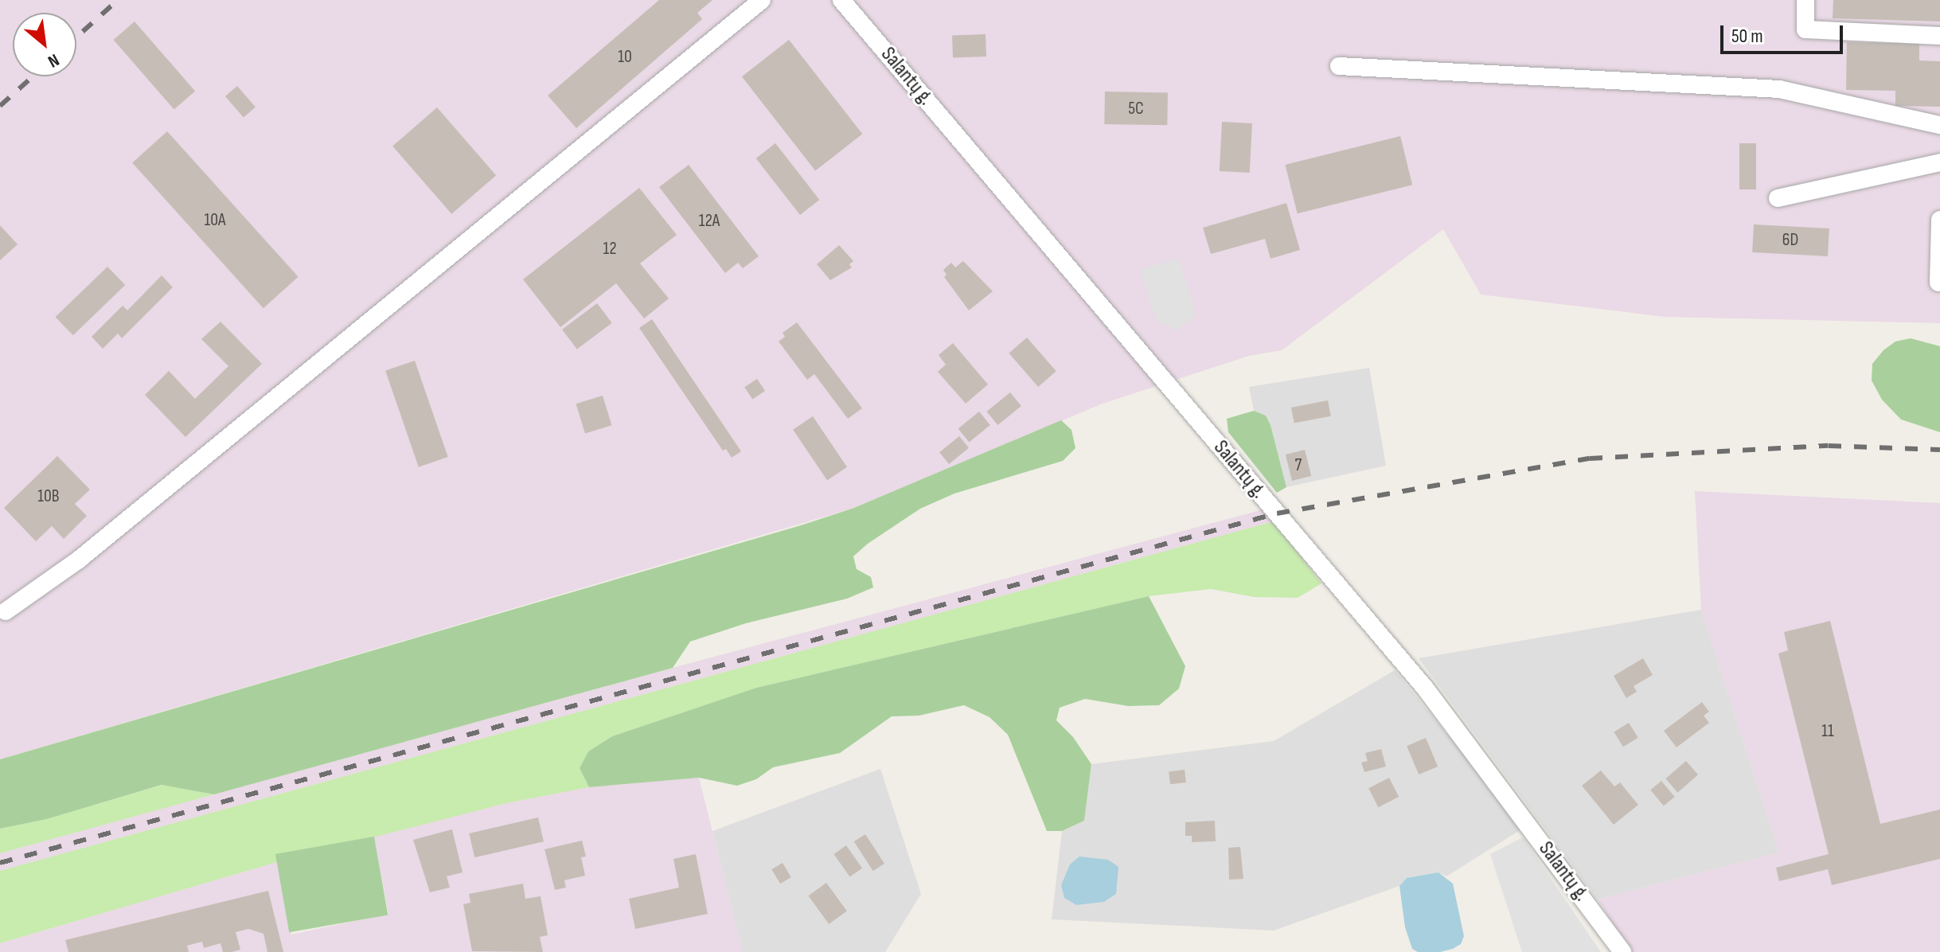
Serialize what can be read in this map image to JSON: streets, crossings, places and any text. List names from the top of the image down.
{
  "streets": {
    "street": ["Salantų g."]
  },
  "house_numbers": [
    "10",
    "5C",
    "10A",
    "12A",
    "6D",
    "12",
    "7",
    "10B",
    "11"
  ],
  "scale_bar": "50 m",
  "north": "bottom right"
}
